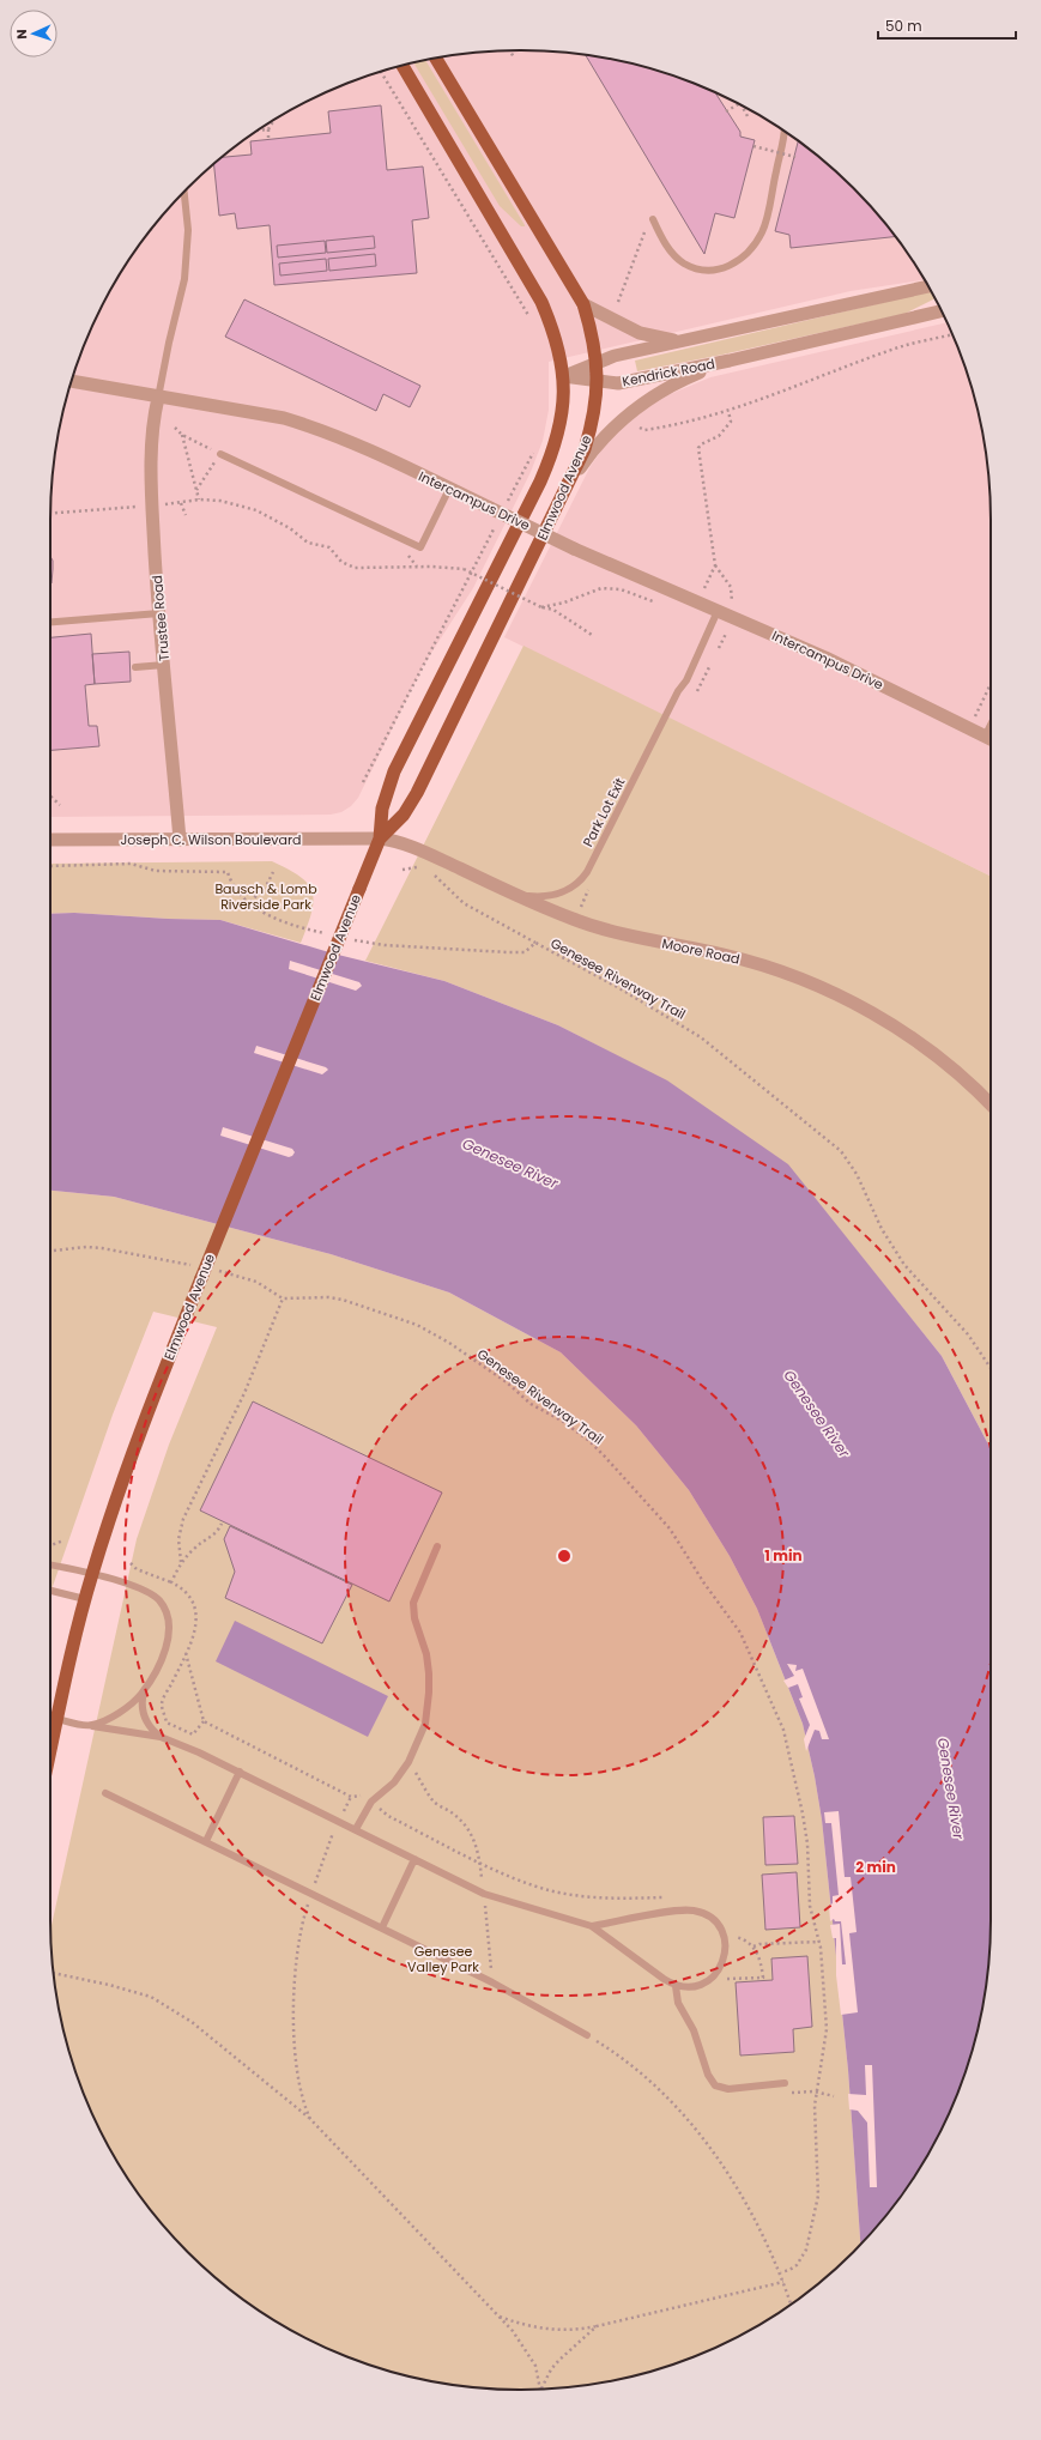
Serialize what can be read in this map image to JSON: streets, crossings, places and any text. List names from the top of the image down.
{
  "streets": {
    "main road": ["Elmwood Avenue"],
    "street": [
      "Kendrick Road",
      "Intercampus Drive",
      "Trustee Road",
      "Joseph C. Wilson Boulevard",
      "Moore Road"
    ],
    "lane": ["Park Lot Exit"],
    "path": ["Genesee Riverway Trail"]
  },
  "crossings": [
    ["Kendrick Road", "Elmwood Avenue"],
    ["Elmwood Avenue", "Joseph C. Wilson Boulevard"],
    ["Elmwood Avenue", "Moore Road"],
    ["Intercampus Drive", "Trustee Road"],
    ["Intercampus Drive", "Park Lot Exit"],
    ["Trustee Road", "Joseph C. Wilson Boulevard"],
    ["Park Lot Exit", "Moore Road"],
    ["Joseph C. Wilson Boulevard", "Moore Road"]
  ],
  "water": ["Genesee River"],
  "parks": ["Bausch & Lomb Riverside Park", "Genesee Valley Park"],
  "scale_bar": "50 m",
  "north": "left",
  "rings": ["1 min", "2 min"]
}
